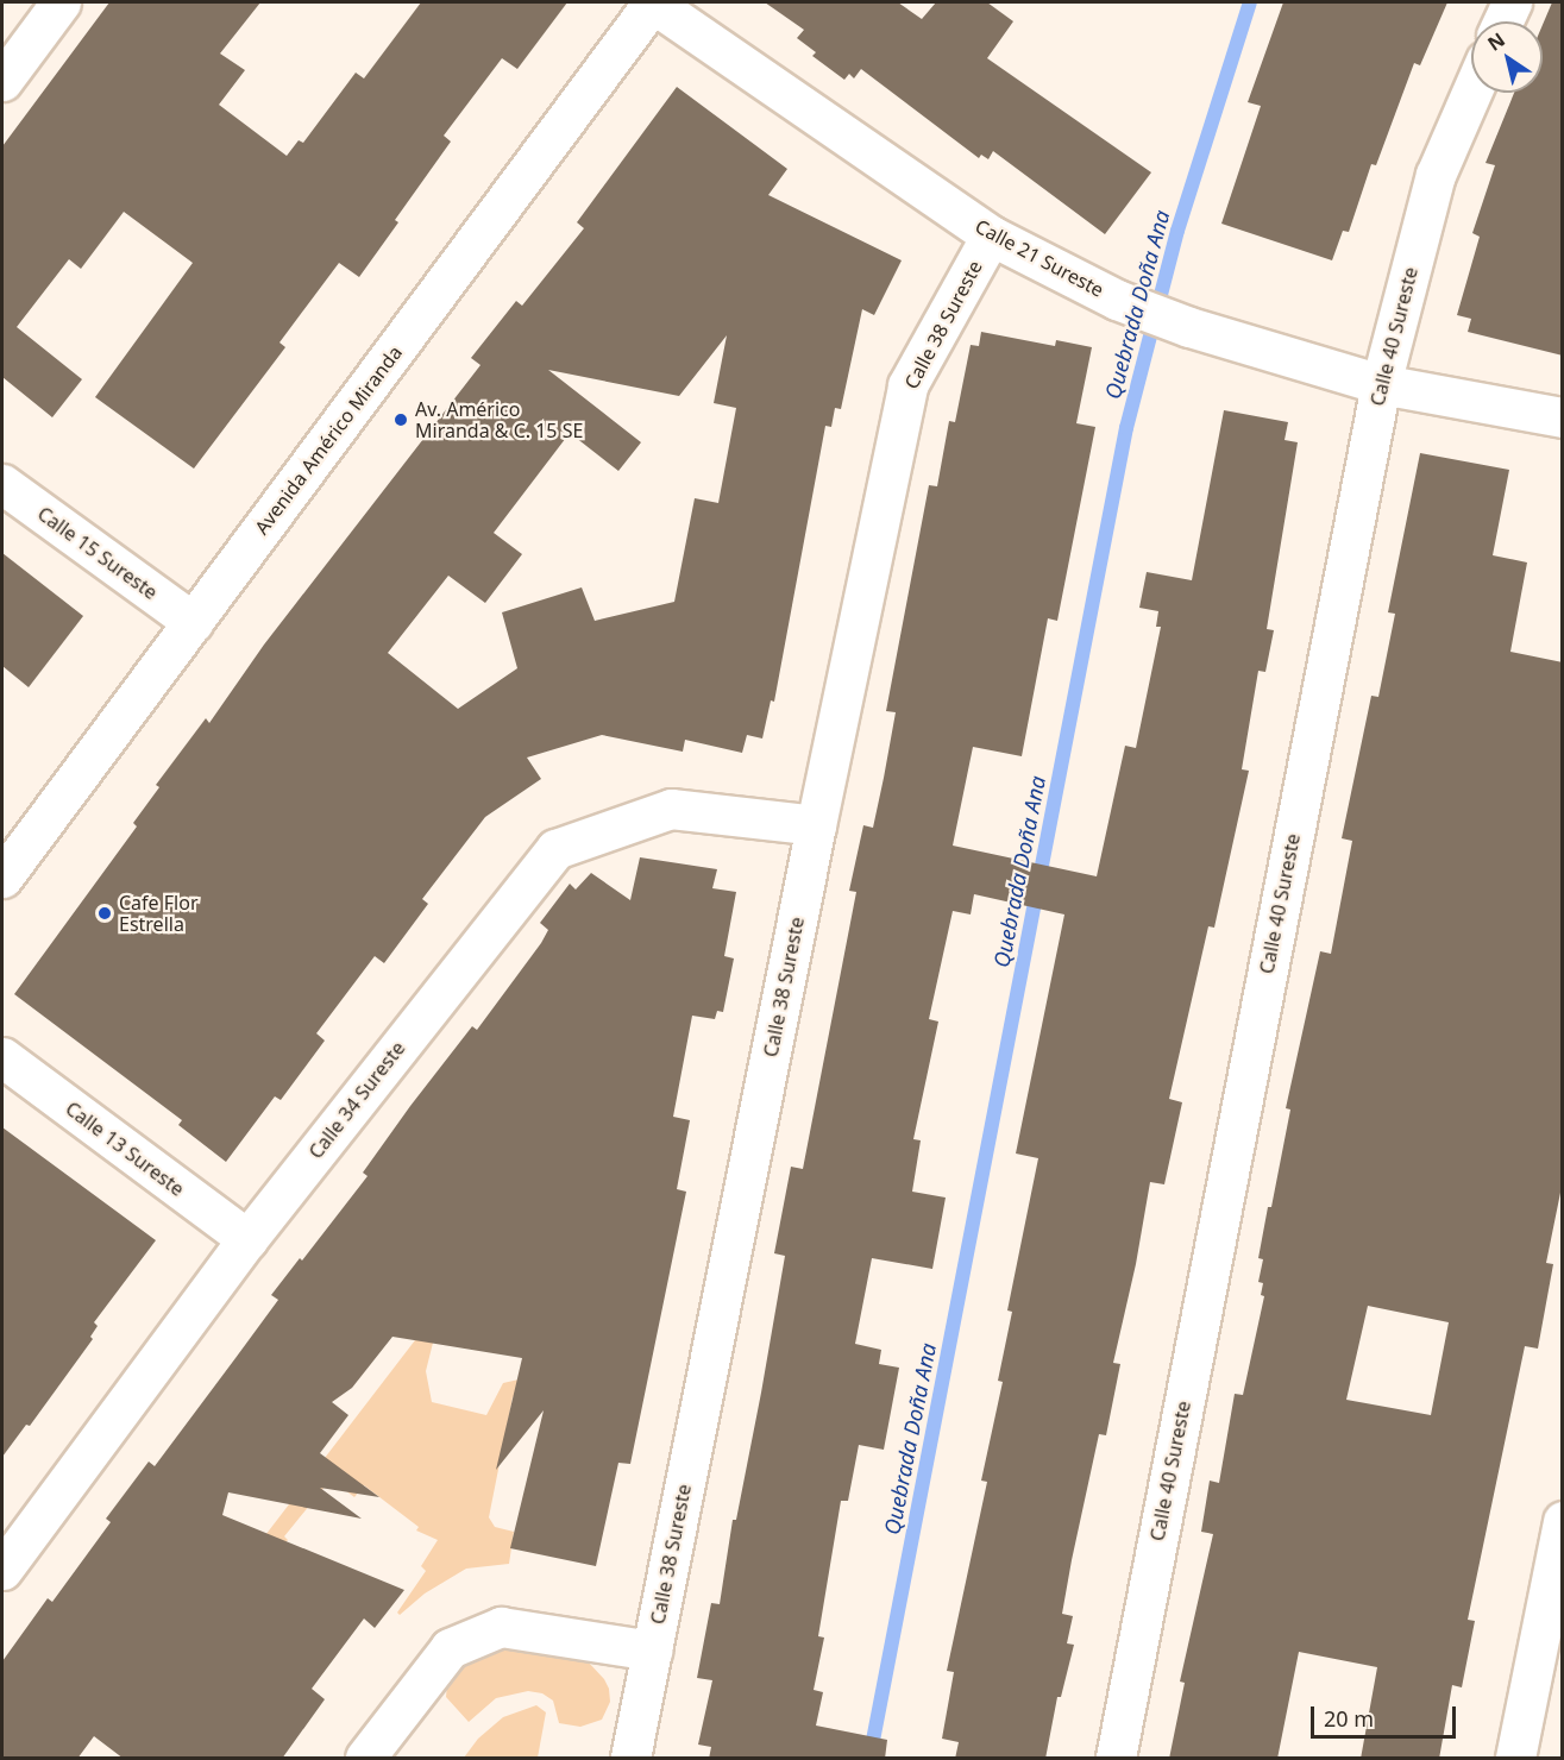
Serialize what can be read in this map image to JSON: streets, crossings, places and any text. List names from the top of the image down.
{
  "streets": {
    "street": [
      "Calle 21 Sureste",
      "Calle 38 Sureste",
      "Calle 40 Sureste",
      "Avenida Américo Miranda",
      "Calle 15 Sureste",
      "Calle 34 Sureste",
      "Calle 13 Sureste"
    ]
  },
  "crossings": [
    ["Calle 21 Sureste", "Calle 38 Sureste"],
    ["Calle 21 Sureste", "Calle 40 Sureste"],
    ["Calle 21 Sureste", "Avenida Américo Miranda"],
    ["Calle 38 Sureste", "Calle 34 Sureste"],
    ["Avenida Américo Miranda", "Calle 15 Sureste"],
    ["Calle 34 Sureste", "Calle 13 Sureste"]
  ],
  "water": ["Quebrada Doña Ana"],
  "places": ["Av. Américo Miranda & C. 15 SE", "Cafe Flor Estrella"],
  "scale_bar": "20 m",
  "north": "top left"
}
